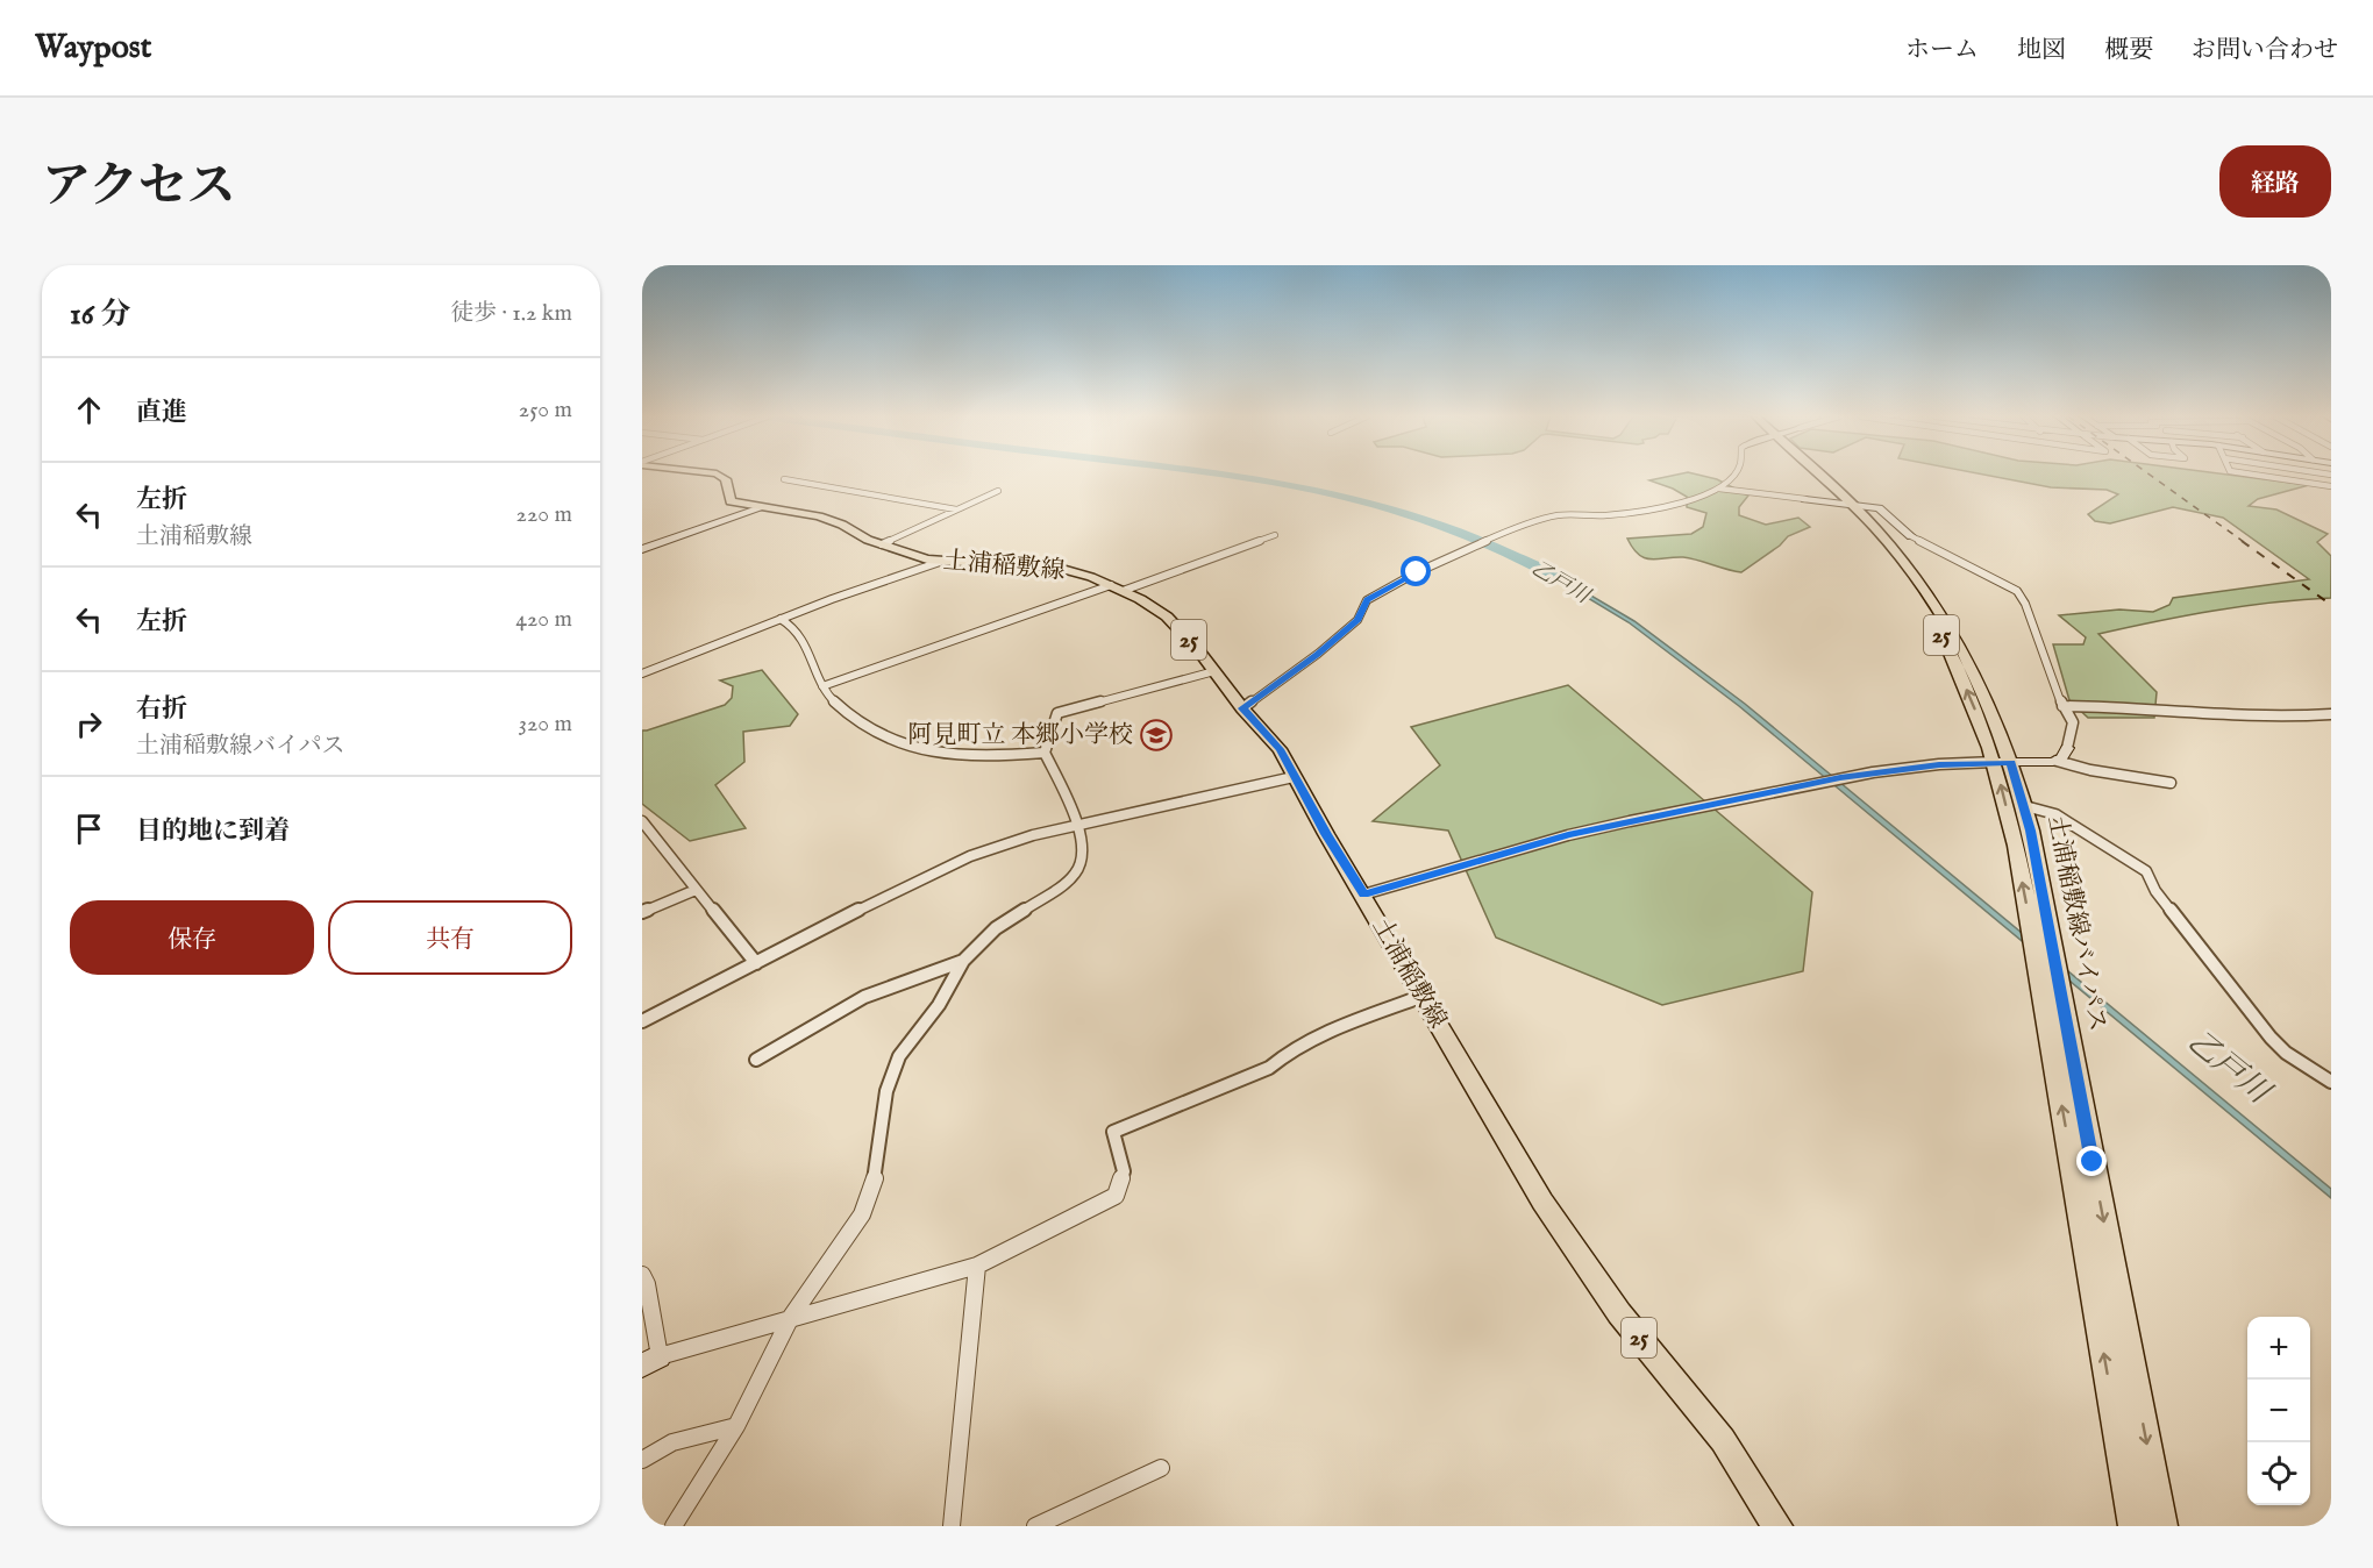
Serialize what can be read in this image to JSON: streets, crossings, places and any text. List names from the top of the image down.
{
  "streets": {
    "main road": ["土浦稲敷線", "25", "土浦稲敷線バイパス"]
  },
  "water": ["乙戸川"],
  "places": {
    "school or university": ["阿見町立 本郷小学校"]
  },
  "page": {
    "header": "Waypost",
    "nav": [
      "ホーム",
      "地図",
      "概要",
      "お問い合わせ"
    ],
    "title": "アクセス",
    "buttons": [
      "経路",
      ["保存", "共有"]
    ],
    "heading": ["16 分", "徒歩 · 1.2 km"],
    "list": [
      ["直進", "250 m"],
      ["左折", "土浦稲敷線", "220 m"],
      ["左折", "420 m"],
      ["右折", "土浦稲敷線バイパス", "320 m"],
      "目的地に到着"
    ],
    "map_buttons": ["+", "−"]
  }
}
